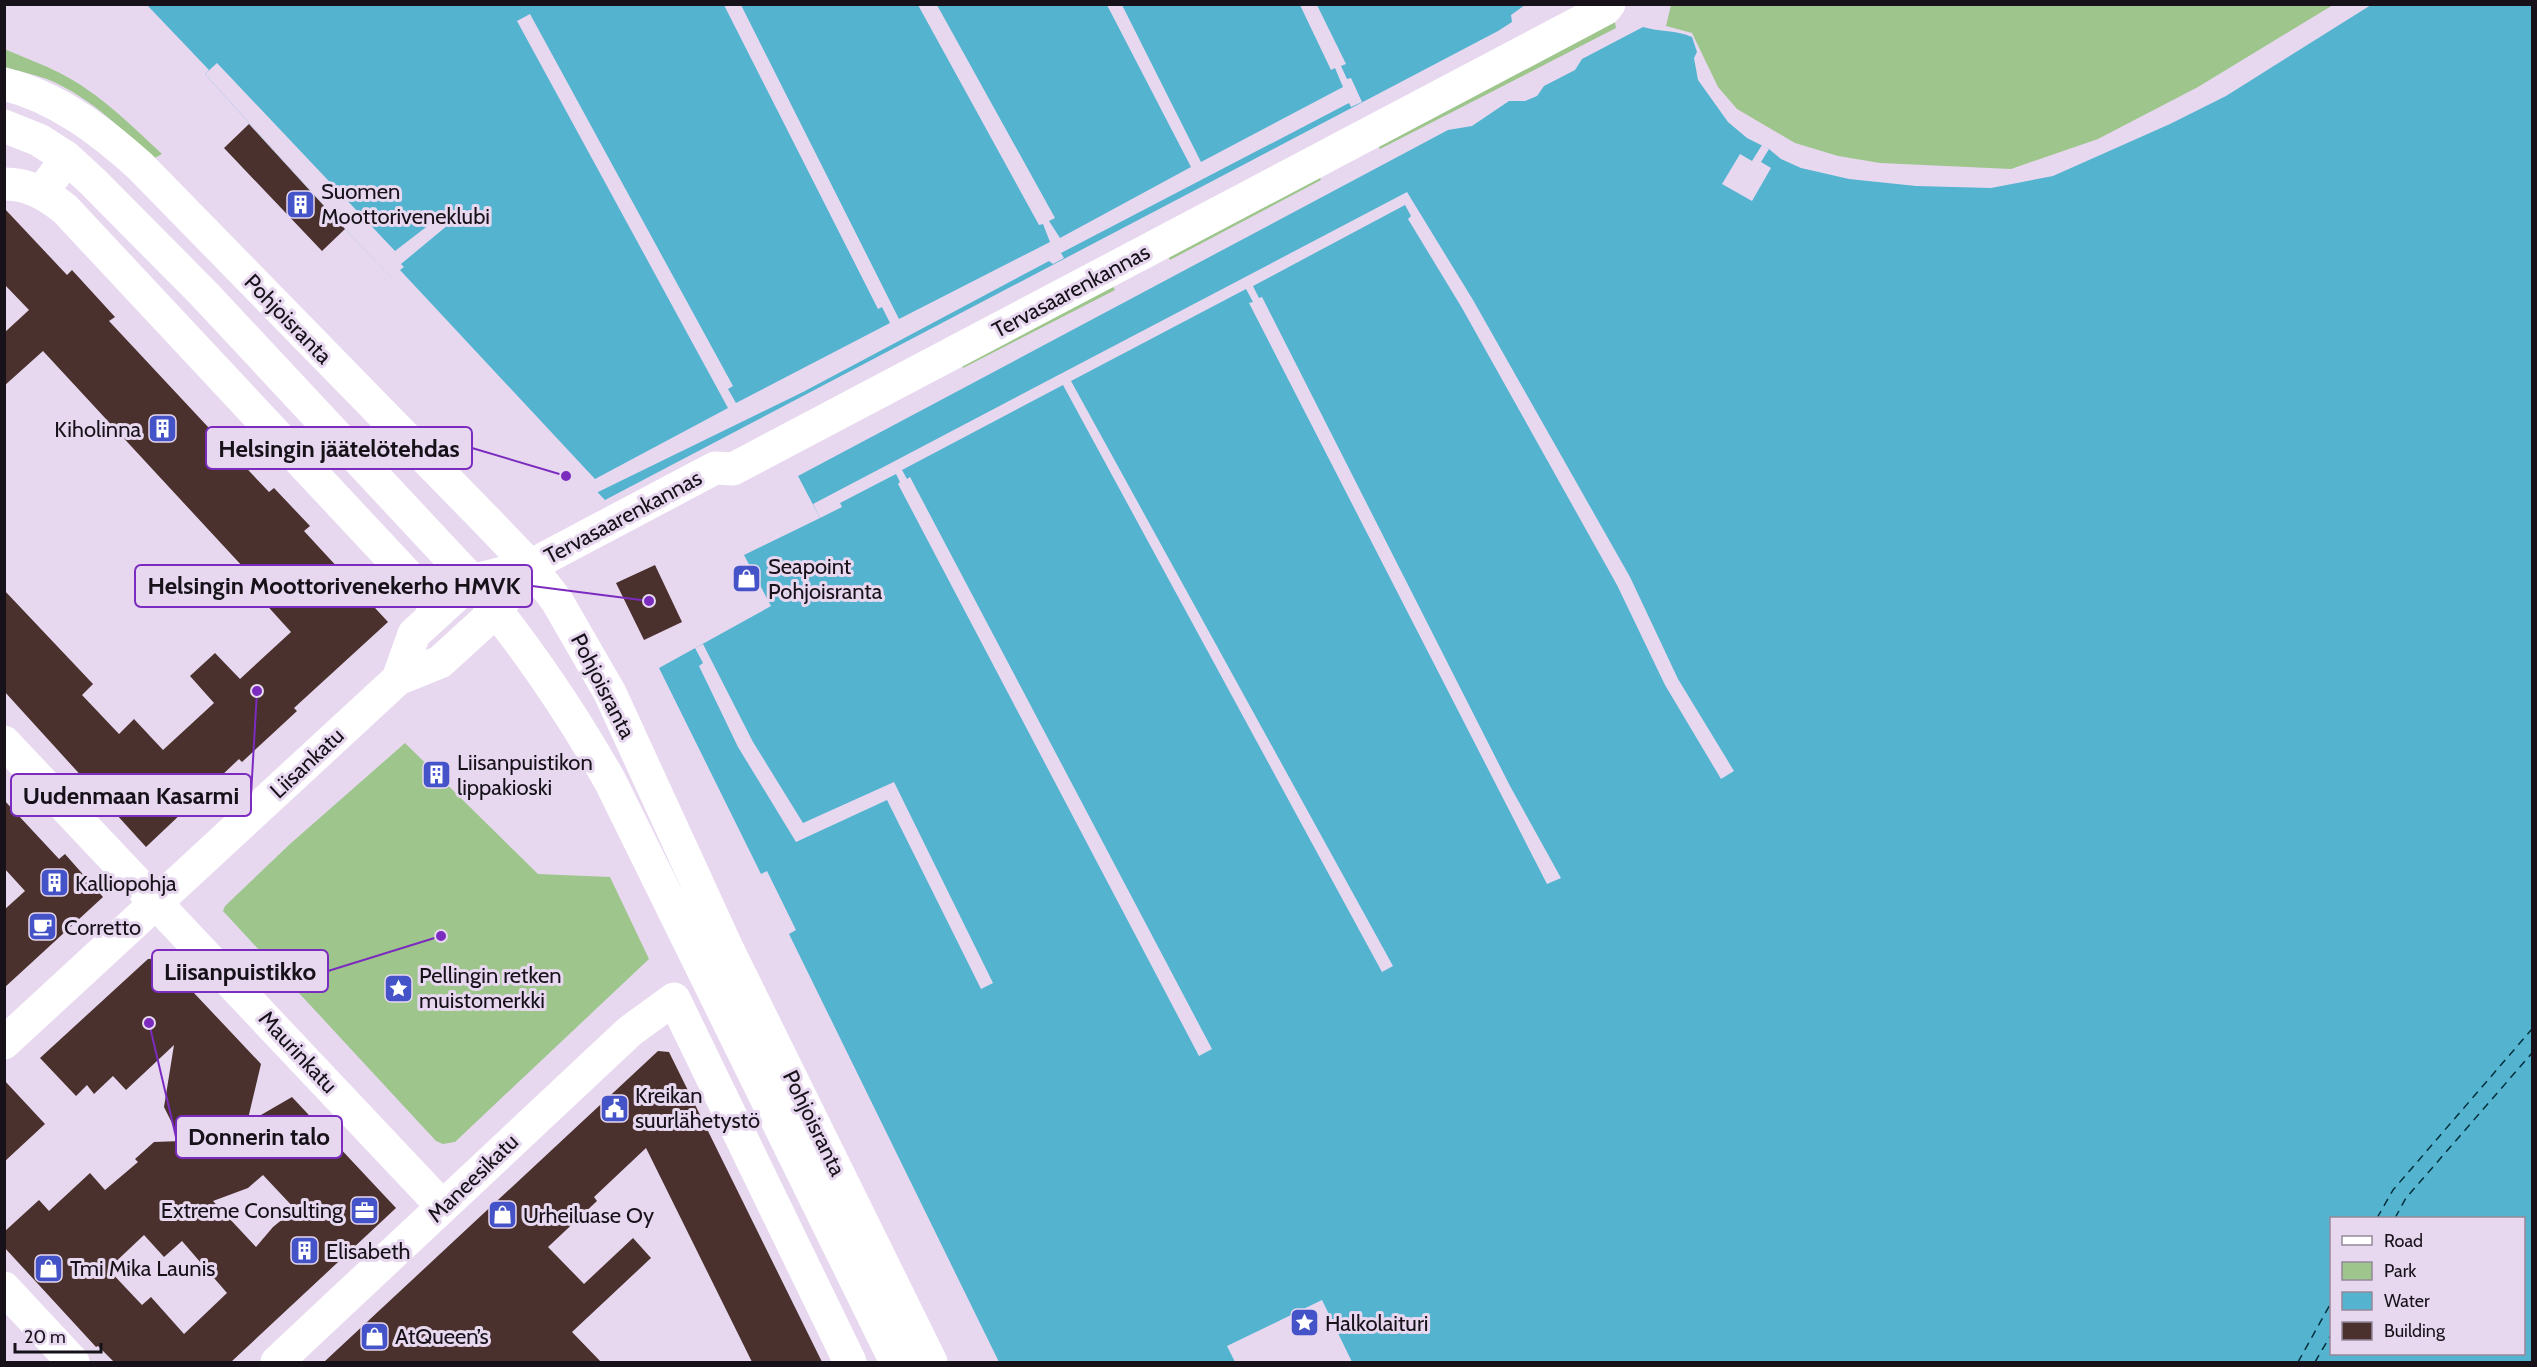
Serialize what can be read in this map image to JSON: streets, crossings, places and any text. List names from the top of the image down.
{
  "streets": {
    "street": [
      "Tervasaarenkannas",
      "Pohjoisranta",
      "Liisankatu",
      "Maurinkatu",
      "Maneesikatu"
    ]
  },
  "crossings": [
    ["Tervasaarenkannas", "Pohjoisranta"],
    ["Tervasaarenkannas", "Liisankatu"],
    ["Pohjoisranta", "Liisankatu"],
    ["Liisankatu", "Maurinkatu"],
    ["Maurinkatu", "Maneesikatu"]
  ],
  "places": {
    "building": [
      "Suomen Moottoriveneklubi",
      "Kiholinna",
      "Liisanpuistikon lippakioski",
      "Kalliopohja",
      "Elisabeth"
    ],
    "other": [
      "Helsingin jäätelötehdas",
      "Helsingin Moottorivenekerho HMVK",
      "Uudenmaan Kasarmi",
      "Liisanpuistikko",
      "Donnerin talo"
    ],
    "shop": [
      "Seapoint Pohjoisranta",
      "Urheiluase Oy",
      "Tmi Mika Launis",
      "AtQueen’s"
    ],
    "cafe": ["Corretto"],
    "place": ["Pellingin retken muistomerkki", "Halkolaituri"],
    "public building": ["Kreikan suurlähetystö"],
    "office": ["Extreme Consulting"]
  },
  "legend": [
    "Road",
    "Park",
    "Water",
    "Building"
  ],
  "scale_bar": "20 m"
}
